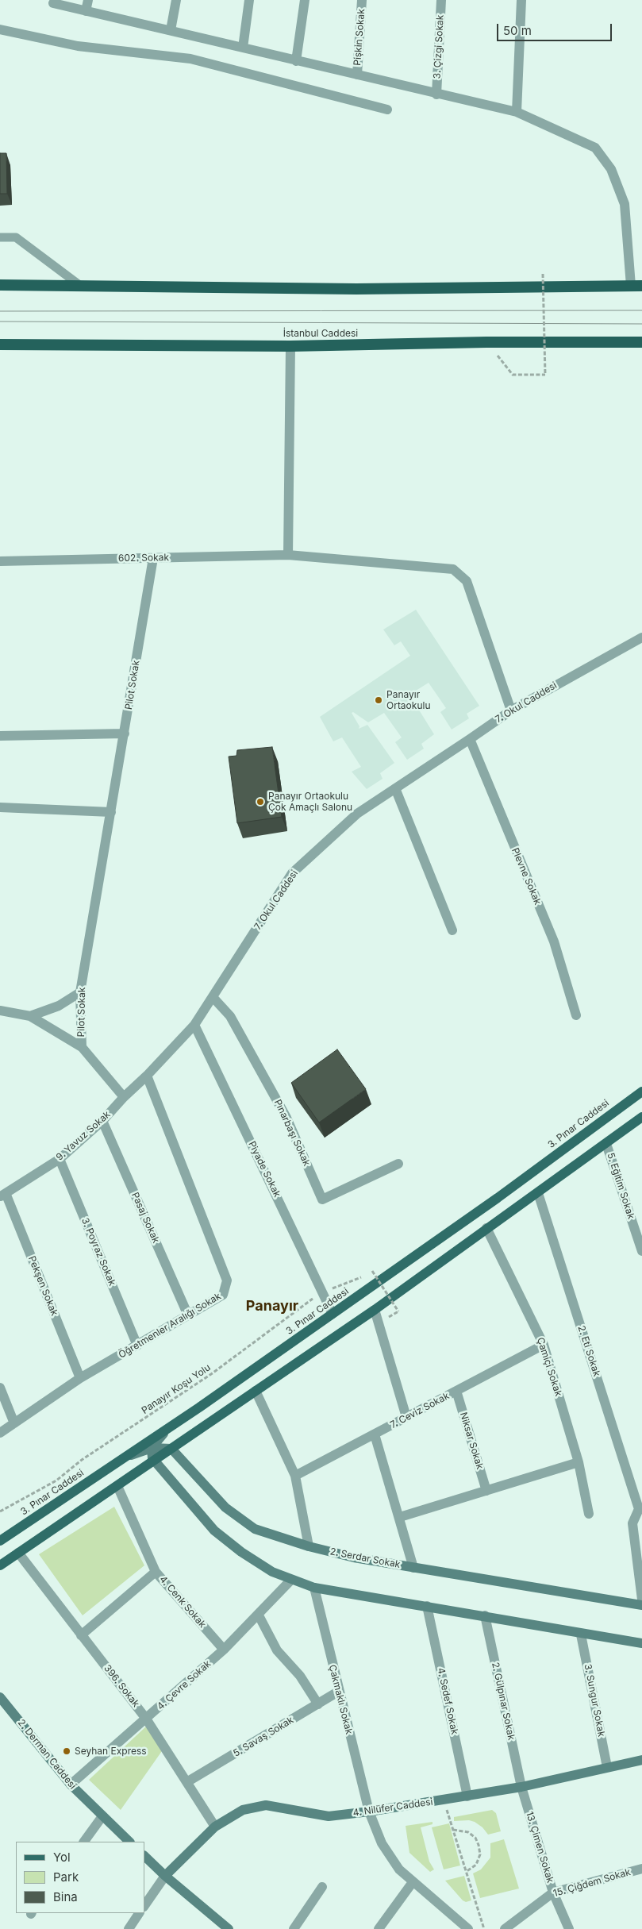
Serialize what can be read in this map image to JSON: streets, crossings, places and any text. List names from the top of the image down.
{
  "streets": {
    "highway": ["İstanbul Caddesi"],
    "main road": [
      "3. Pınar Caddesi",
      "2. Serdar Sokak",
      "2. Derman Caddesi",
      "4. Nilüfer Caddesi"
    ],
    "street": [
      "Pişkin Sokak",
      "3. Çizgi Sokak",
      "602. Sokak",
      "Pilot Sokak",
      "7. Okul Caddesi",
      "Plevne Sokak",
      "Pınarbaşı Sokak",
      "9. Yavuz Sokak",
      "Piyade Sokak",
      "5. Eğitim Sokak",
      "Pasaj Sokak",
      "3. Poyraz Sokak",
      "Pekşen Sokak",
      "Öğretmenler Aralığı Sokak",
      "2. Eti Sokak",
      "Çamiçi Sokak",
      "7. Ceviz Sokak",
      "Niksar Sokak",
      "4. Cenk Sokak",
      "4. Çevre Sokak",
      "396. Sokak",
      "Çakmaklı Sokak",
      "3. Sungur Sokak",
      "4. Sedef Sokak",
      "2. Gülpınar Sokak",
      "5. Savaş Sokak",
      "13. Çimen Sokak",
      "15. Çiğdem Sokak"
    ],
    "path": ["Panayır Koşu Yolu"]
  },
  "crossings": [
    ["602. Sokak", "Pilot Sokak"],
    ["602. Sokak", "7. Okul Caddesi"],
    ["7. Okul Caddesi", "Plevne Sokak"],
    ["7. Okul Caddesi", "Pınarbaşı Sokak"],
    ["7. Okul Caddesi", "9. Yavuz Sokak"],
    ["7. Okul Caddesi", "Piyade Sokak"],
    ["7. Okul Caddesi", "Öğretmenler Aralığı Sokak"],
    ["3. Pınar Caddesi", "Piyade Sokak"],
    ["9. Yavuz Sokak", "Pasaj Sokak"],
    ["9. Yavuz Sokak", "3. Poyraz Sokak"],
    ["9. Yavuz Sokak", "Pekşen Sokak"],
    ["Piyade Sokak", "Panayır Koşu Yolu"],
    ["Pasaj Sokak", "Öğretmenler Aralığı Sokak"],
    ["3. Poyraz Sokak", "Öğretmenler Aralığı Sokak"],
    ["Pekşen Sokak", "Öğretmenler Aralığı Sokak"],
    ["Çamiçi Sokak", "7. Ceviz Sokak"],
    ["7. Ceviz Sokak", "Niksar Sokak"],
    ["4. Cenk Sokak", "4. Çevre Sokak"],
    ["4. Çevre Sokak", "396. Sokak"],
    ["4. Çevre Sokak", "2. Derman Caddesi"],
    ["396. Sokak", "5. Savaş Sokak"],
    ["396. Sokak", "4. Nilüfer Caddesi"],
    ["Çakmaklı Sokak", "5. Savaş Sokak"],
    ["Çakmaklı Sokak", "4. Nilüfer Caddesi"],
    ["3. Sungur Sokak", "4. Nilüfer Caddesi"],
    ["4. Sedef Sokak", "4. Nilüfer Caddesi"],
    ["2. Gülpınar Sokak", "4. Nilüfer Caddesi"],
    ["2. Gülpınar Sokak", "13. Çimen Sokak"],
    ["4. Nilüfer Caddesi", "13. Çimen Sokak"],
    ["13. Çimen Sokak", "15. Çiğdem Sokak"]
  ],
  "districts": ["Panayır"],
  "places": ["Panayır Ortaokulu", "Panayır Ortaokulu Çok Amaçlı Salonu", "Seyhan Express"],
  "legend": ["Yol", "Park", "Bina"],
  "scale_bar": "50 m"
}
